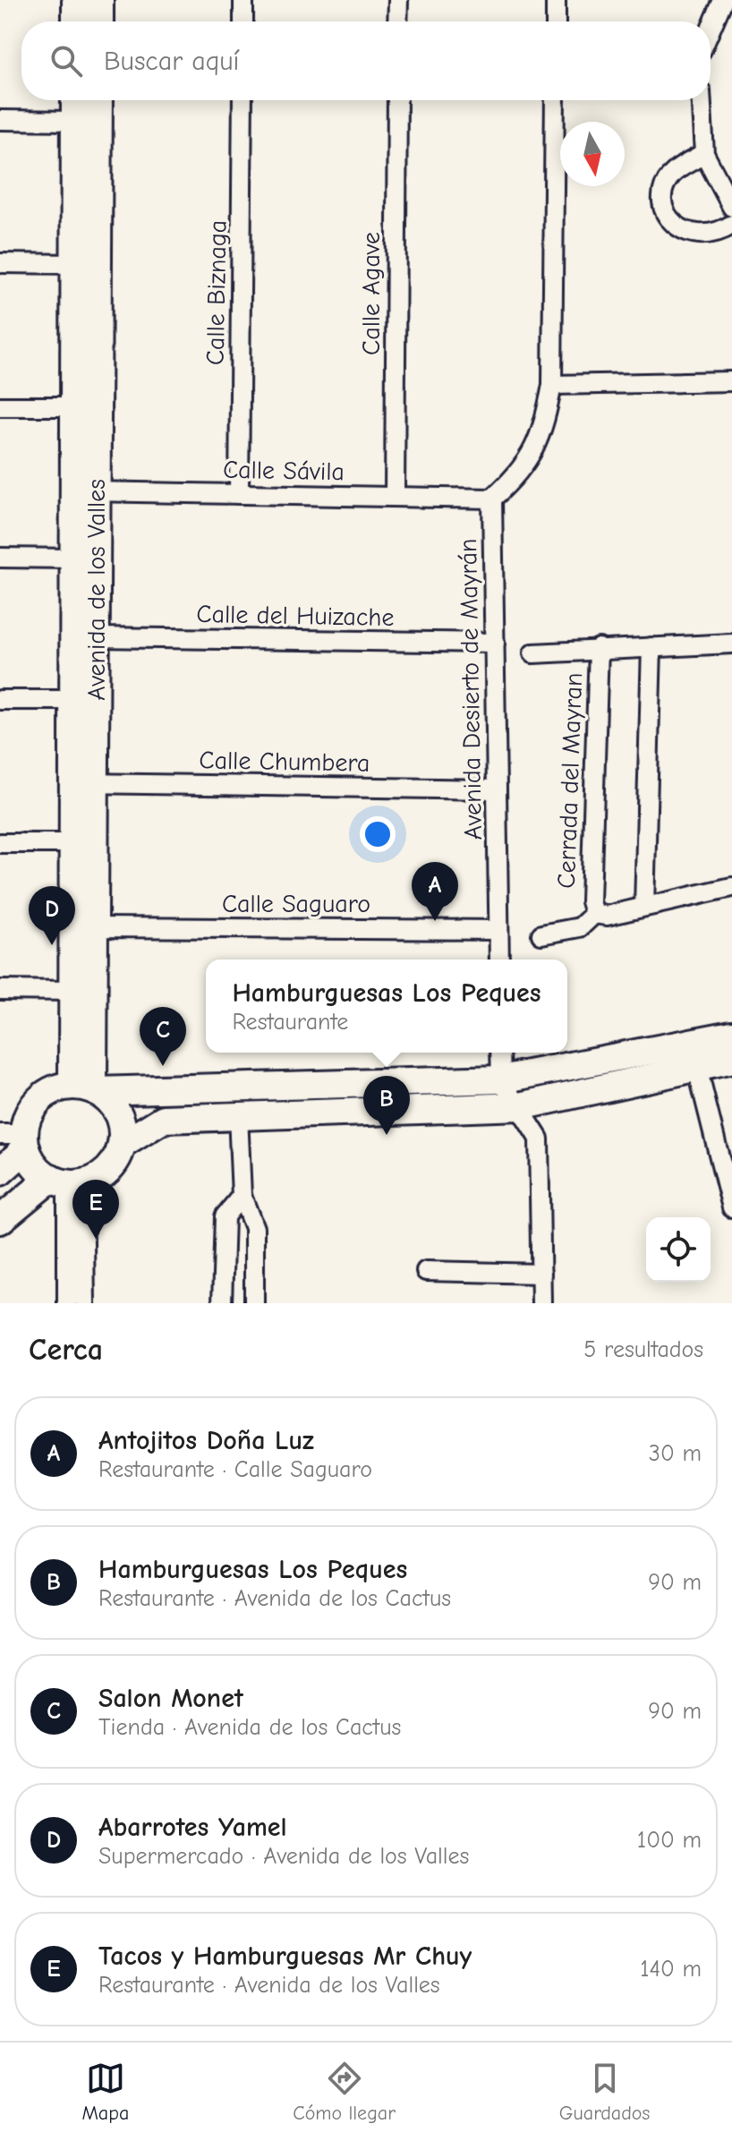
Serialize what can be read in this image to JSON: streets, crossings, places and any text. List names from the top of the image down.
{
  "streets": {
    "street": [
      "Calle Biznaga",
      "Calle Agave",
      "Calle Sávila",
      "Avenida de los Valles",
      "Calle del Huizache",
      "Avenida Desierto de Mayrán",
      "Calle Chumbera",
      "Cerrada del Mayran",
      "Calle Saguaro"
    ]
  },
  "crossings": [
    ["Calle Biznaga", "Calle Sávila"],
    ["Calle Agave", "Calle Sávila"],
    ["Calle Sávila", "Avenida de los Valles"],
    ["Calle Sávila", "Avenida Desierto de Mayrán"],
    ["Avenida de los Valles", "Calle del Huizache"],
    ["Avenida de los Valles", "Calle Chumbera"],
    ["Avenida de los Valles", "Calle Saguaro"],
    ["Calle del Huizache", "Avenida Desierto de Mayrán"],
    ["Avenida Desierto de Mayrán", "Calle Chumbera"],
    ["Avenida Desierto de Mayrán", "Calle Saguaro"]
  ],
  "north": "bottom",
  "page": {
    "search": "Buscar aquí",
    "pins": [
      "A",
      "D",
      "C",
      "B",
      "E"
    ],
    "popup": ["Hamburguesas Los Peques", "Restaurante"],
    "heading": ["Cerca", "5 resultados"],
    "list": [
      {
        "mark": "A",
        "name": "Antojitos Doña Luz",
        "note": "Restaurante · Calle Saguaro",
        "value": "30 m"
      },
      {
        "mark": "B",
        "name": "Hamburguesas Los Peques",
        "note": "Restaurante · Avenida de los Cactus",
        "value": "90 m"
      },
      {
        "mark": "C",
        "name": "Salon Monet",
        "note": "Tienda · Avenida de los Cactus",
        "value": "90 m"
      },
      {
        "mark": "D",
        "name": "Abarrotes Yamel",
        "note": "Supermercado · Avenida de los Valles",
        "value": "100 m"
      },
      {
        "mark": "E",
        "name": "Tacos y Hamburguesas Mr Chuy",
        "note": "Restaurante · Avenida de los Valles",
        "value": "140 m"
      }
    ],
    "nav": ["Mapa", "Cómo llegar", "Guardados"]
  }
}
